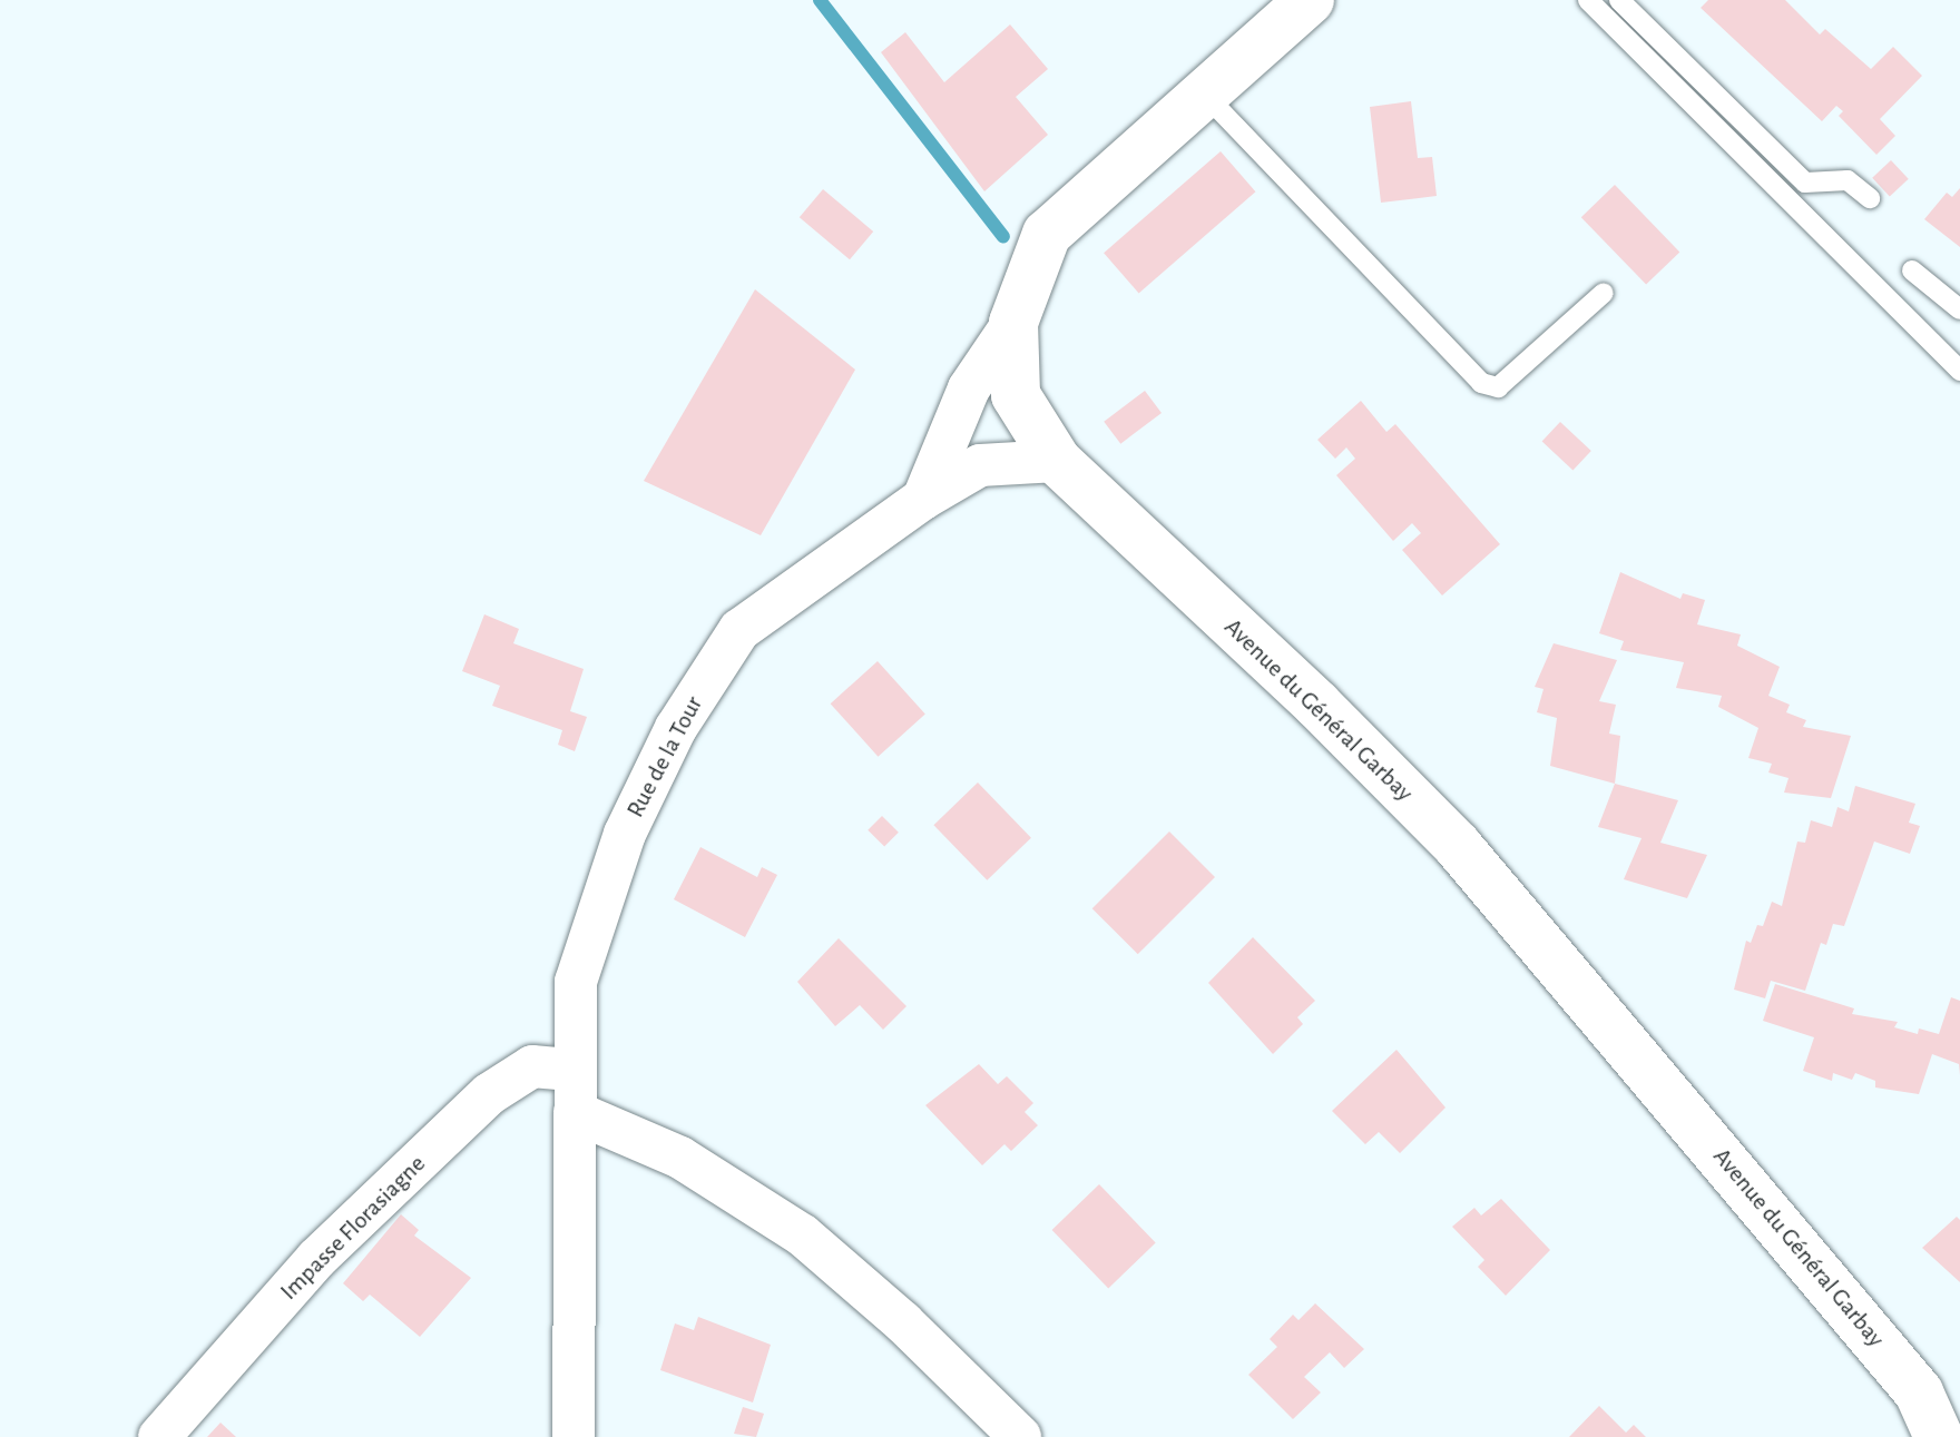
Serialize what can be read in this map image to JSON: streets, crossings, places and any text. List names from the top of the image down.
{
  "streets": {
    "main road": ["Avenue du Général Garbay"],
    "street": ["Rue de la Tour", "Impasse Florasiagne"]
  },
  "crossings": [
    ["Avenue du Général Garbay", "Rue de la Tour"],
    ["Rue de la Tour", "Impasse Florasiagne"]
  ]
}
